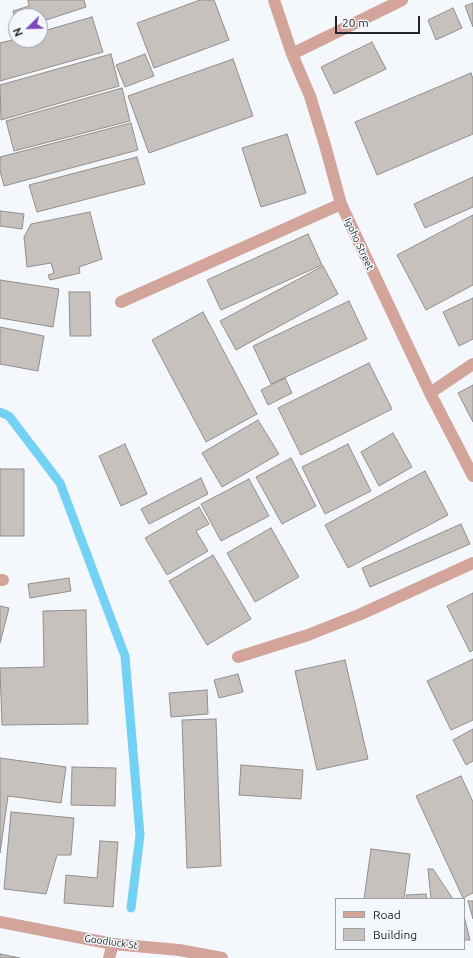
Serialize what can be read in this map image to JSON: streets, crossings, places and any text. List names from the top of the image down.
{
  "streets": {
    "street": ["Igoho Street", "Goodluck St"]
  },
  "legend": ["Road", "Building"],
  "scale_bar": "20 m",
  "north": "bottom left"
}
